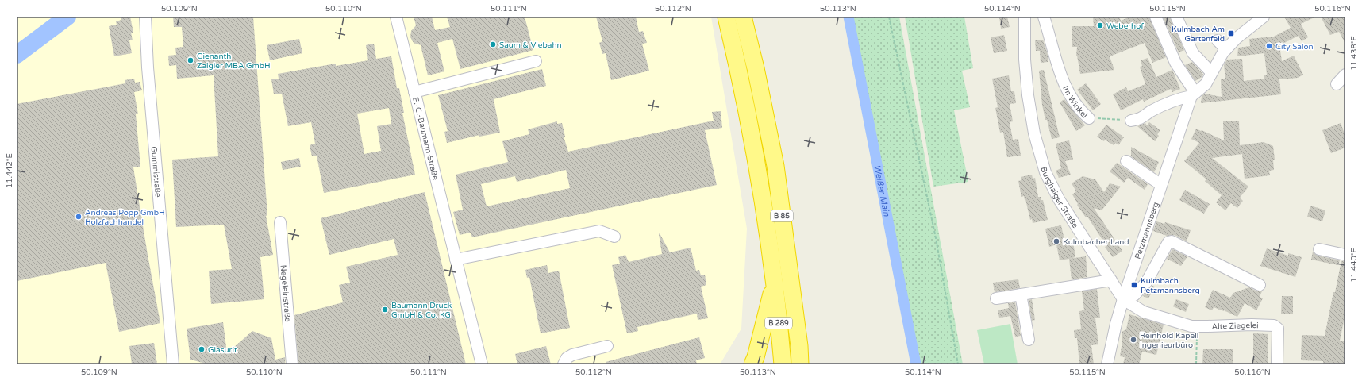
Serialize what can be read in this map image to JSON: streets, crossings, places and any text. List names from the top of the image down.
{
  "streets": {
    "highway": ["B 85", "B 289"],
    "street": [
      "Im Winkel",
      "E.-C.-Baumann-Straße",
      "Gummistraße",
      "Burghaiger Straße",
      "Petzmannsberg",
      "Negeleinstraße",
      "Alte Ziegelei"
    ]
  },
  "crossings": [
    ["Burghaiger Straße", "Petzmannsberg"],
    ["Burghaiger Straße", "Alte Ziegelei"],
    ["B 85", "B 289"],
    ["Petzmannsberg", "Alte Ziegelei"]
  ],
  "water": ["Weißer Main"],
  "places": {
    "other": [
      "Weberhof",
      "Saum & Viebahn",
      "City Salon",
      "Gienanth Zaigler MBA GmbH",
      "Andreas Popp GmbH Holzfachhandel",
      "Kulmbacher Land",
      "Baumann Druck GmbH & Co. KG",
      "Reinhold Kapell Ingenieurbüro",
      "Glasurit"
    ],
    "transit": ["Kulmbach Am Gartenfeld", "Kulmbach Petzmannsberg"]
  },
  "coordinates": [
    "50.109°N",
    "50.110°N",
    "50.111°N",
    "50.112°N",
    "50.113°N",
    "50.114°N",
    "50.115°N",
    "50.116°N",
    "11.438°E",
    "11.442°E",
    "11.440°E"
  ]
}
